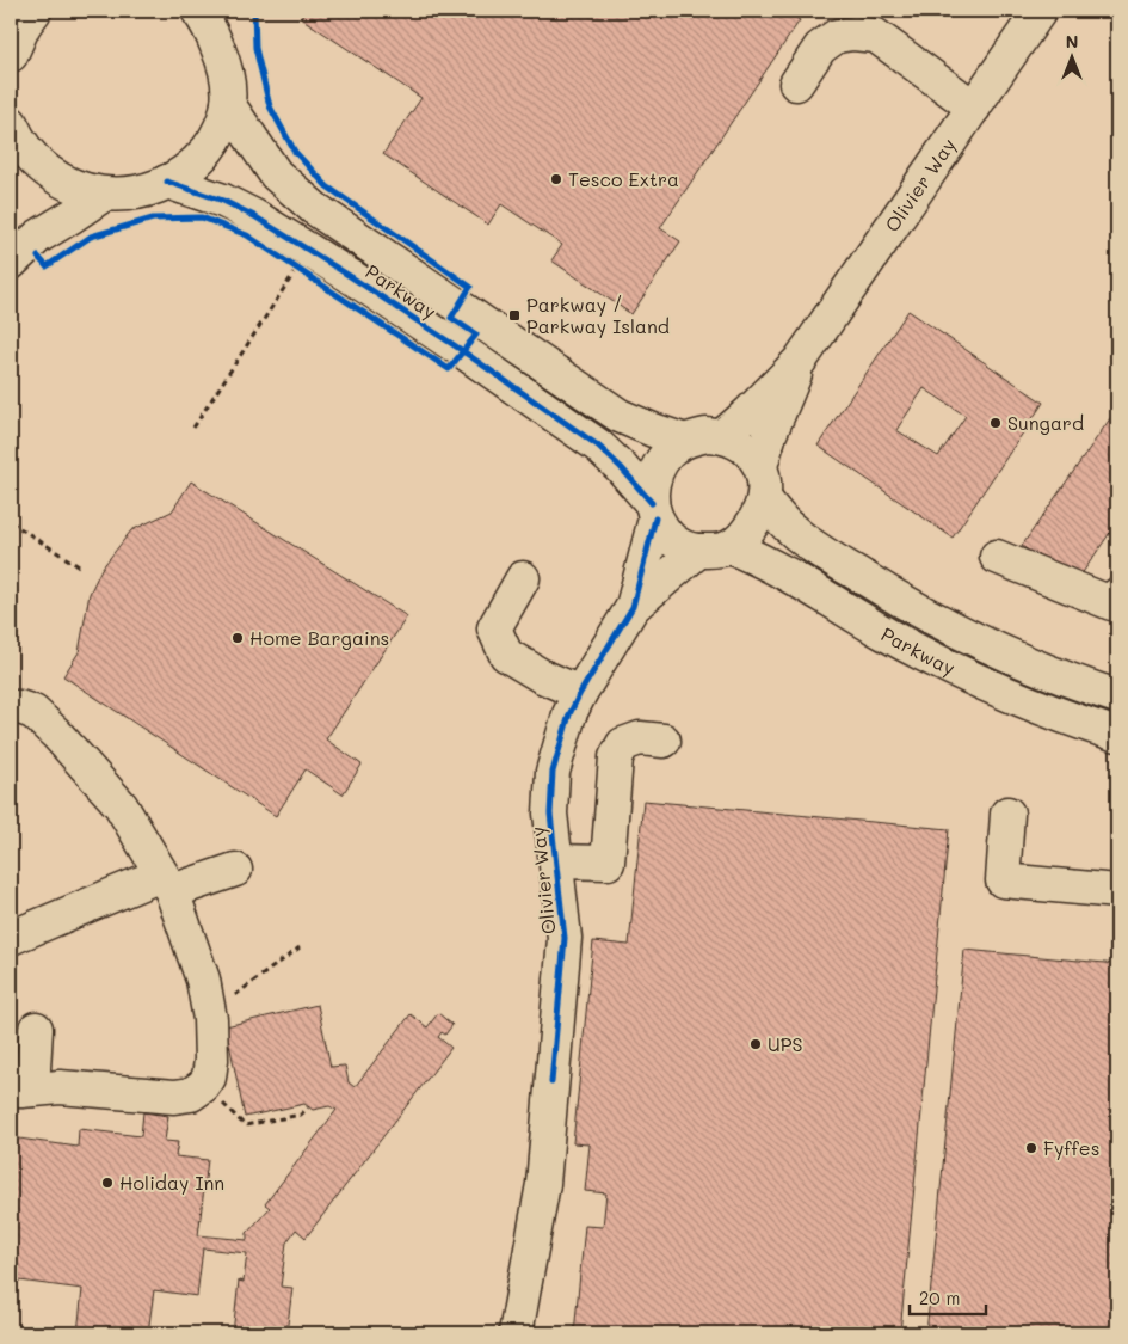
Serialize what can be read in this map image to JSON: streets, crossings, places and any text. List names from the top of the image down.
{
  "streets": {
    "main road": ["Olivier Way", "Parkway"]
  },
  "crossings": [
    ["Olivier Way", "Parkway"]
  ],
  "places": {
    "other": [
      "Tesco Extra",
      "Sungard",
      "Home Bargains",
      "UPS",
      "Fyffes",
      "Holiday Inn"
    ],
    "transit": ["Parkway / Parkway Island"]
  },
  "scale_bar": "20 m",
  "north": "top"
}
